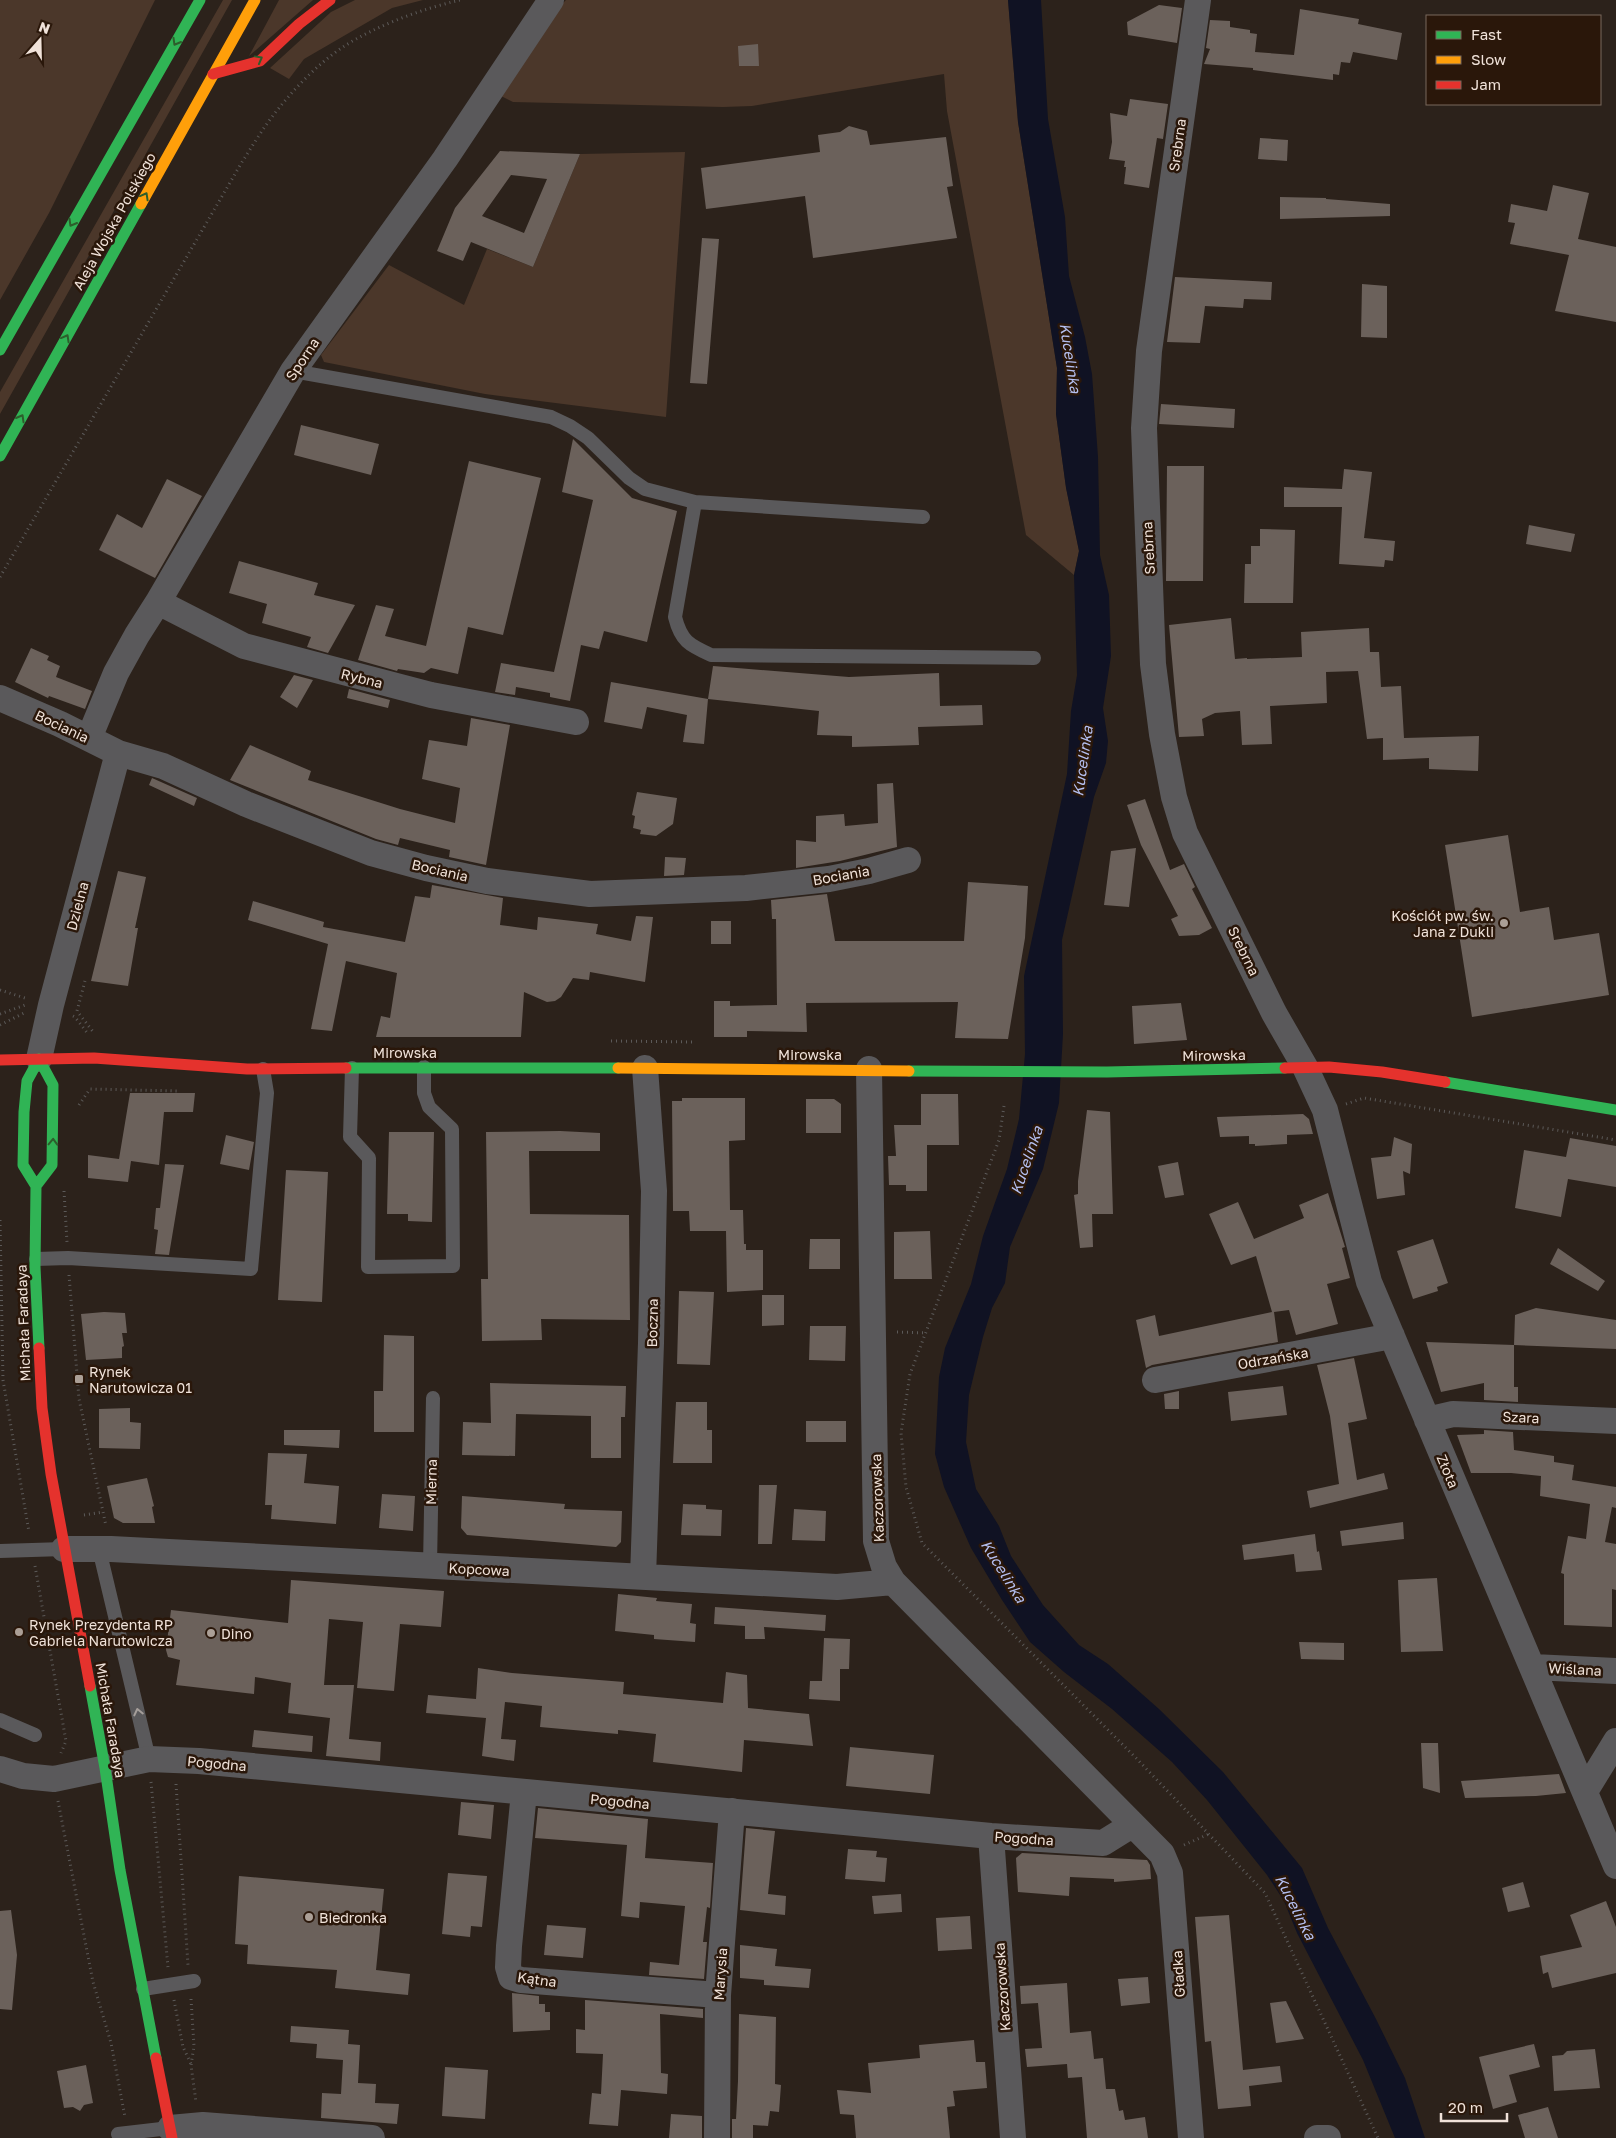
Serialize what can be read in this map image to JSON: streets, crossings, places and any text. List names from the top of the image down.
{
  "streets": {
    "street": [
      "Srebrna",
      "Aleja Wojska Polskiego",
      "Sporna",
      "Rybna",
      "Bociania",
      "Dzielna",
      "Mirowska",
      "Michała Faradaya",
      "Boczna",
      "Odrzańska",
      "Szara",
      "Złota",
      "Kaczorowska",
      "Kopcowa",
      "Wiślana",
      "Pogodna",
      "Marysia",
      "Gładka",
      "Kątna"
    ],
    "lane": ["Mierna"]
  },
  "crossings": [
    ["Srebrna", "Mirowska"],
    ["Srebrna", "Złota"],
    ["Sporna", "Rybna"],
    ["Sporna", "Bociania"],
    ["Bociania", "Dzielna"],
    ["Dzielna", "Mirowska"],
    ["Mirowska", "Boczna"],
    ["Mirowska", "Złota"],
    ["Mirowska", "Kaczorowska"],
    ["Michała Faradaya", "Kopcowa"],
    ["Michała Faradaya", "Pogodna"],
    ["Boczna", "Kopcowa"],
    ["Odrzańska", "Złota"],
    ["Szara", "Złota"],
    ["Złota", "Wiślana"],
    ["Mierna", "Kopcowa"],
    ["Kaczorowska", "Kopcowa"],
    ["Kaczorowska", "Pogodna"],
    ["Kaczorowska", "Gładka"],
    ["Pogodna", "Marysia"],
    ["Pogodna", "Gładka"],
    ["Pogodna", "Kątna"],
    ["Marysia", "Kątna"]
  ],
  "water": ["Kucelinka"],
  "places": {
    "other": [
      "Kościół pw. św. Jana z Dukli",
      "Rynek Prezydenta RP Gabriela Narutowicza",
      "Dino",
      "Biedronka"
    ],
    "transit": ["Rynek Narutowicza 01"]
  },
  "legend": ["Fast", "Slow", "Jam"],
  "scale_bar": "20 m",
  "north": "top"
}
